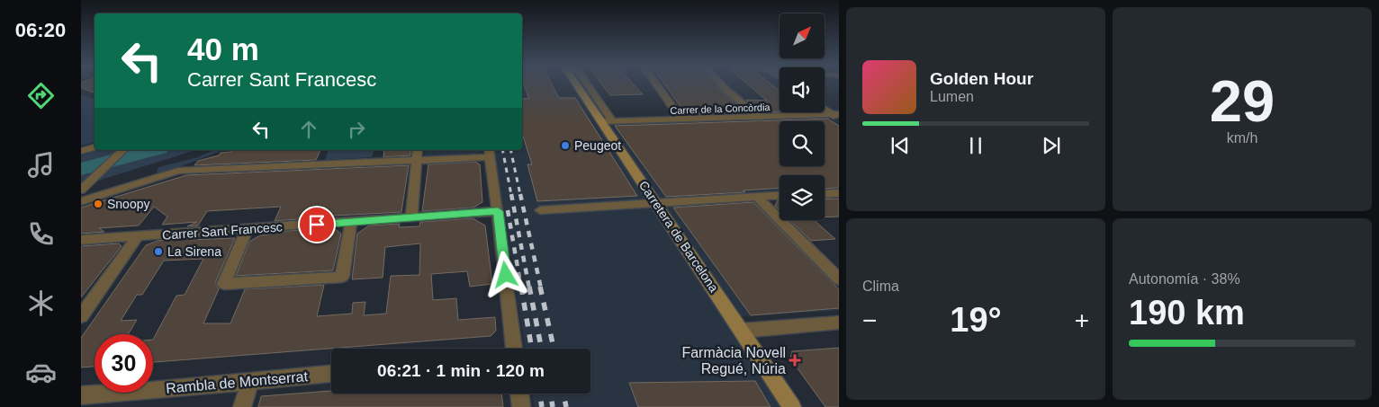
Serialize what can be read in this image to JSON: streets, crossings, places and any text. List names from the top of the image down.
{
  "streets": {
    "main road": ["Carretera de Barcelona"],
    "street": ["Carrer de la Concòrdia", "Carrer Sant Francesc", "Rambla de Montserrat"]
  },
  "crossings": [
    ["Carrer de la Concòrdia", "Carretera de Barcelona"]
  ],
  "places": {
    "other": ["Peugeot", "Snoopy", "La Sirena"],
    "health": ["Farmàcia Novell Regué, Núria"]
  },
  "north": "top right",
  "page": {
    "tabs": "06:20",
    "tile": [
      ["29", "km/h"],
      "Clima",
      ["Autonomía · 38%", "190 km"]
    ],
    "turn": ["40 m", "Carrer Sant Francesc"],
    "song": ["Golden Hour", "Lumen"],
    "heat": ["−", "19°", "+"],
    "limit": "30",
    "trip": "06:21 · 1 min · 120 m"
  }
}
